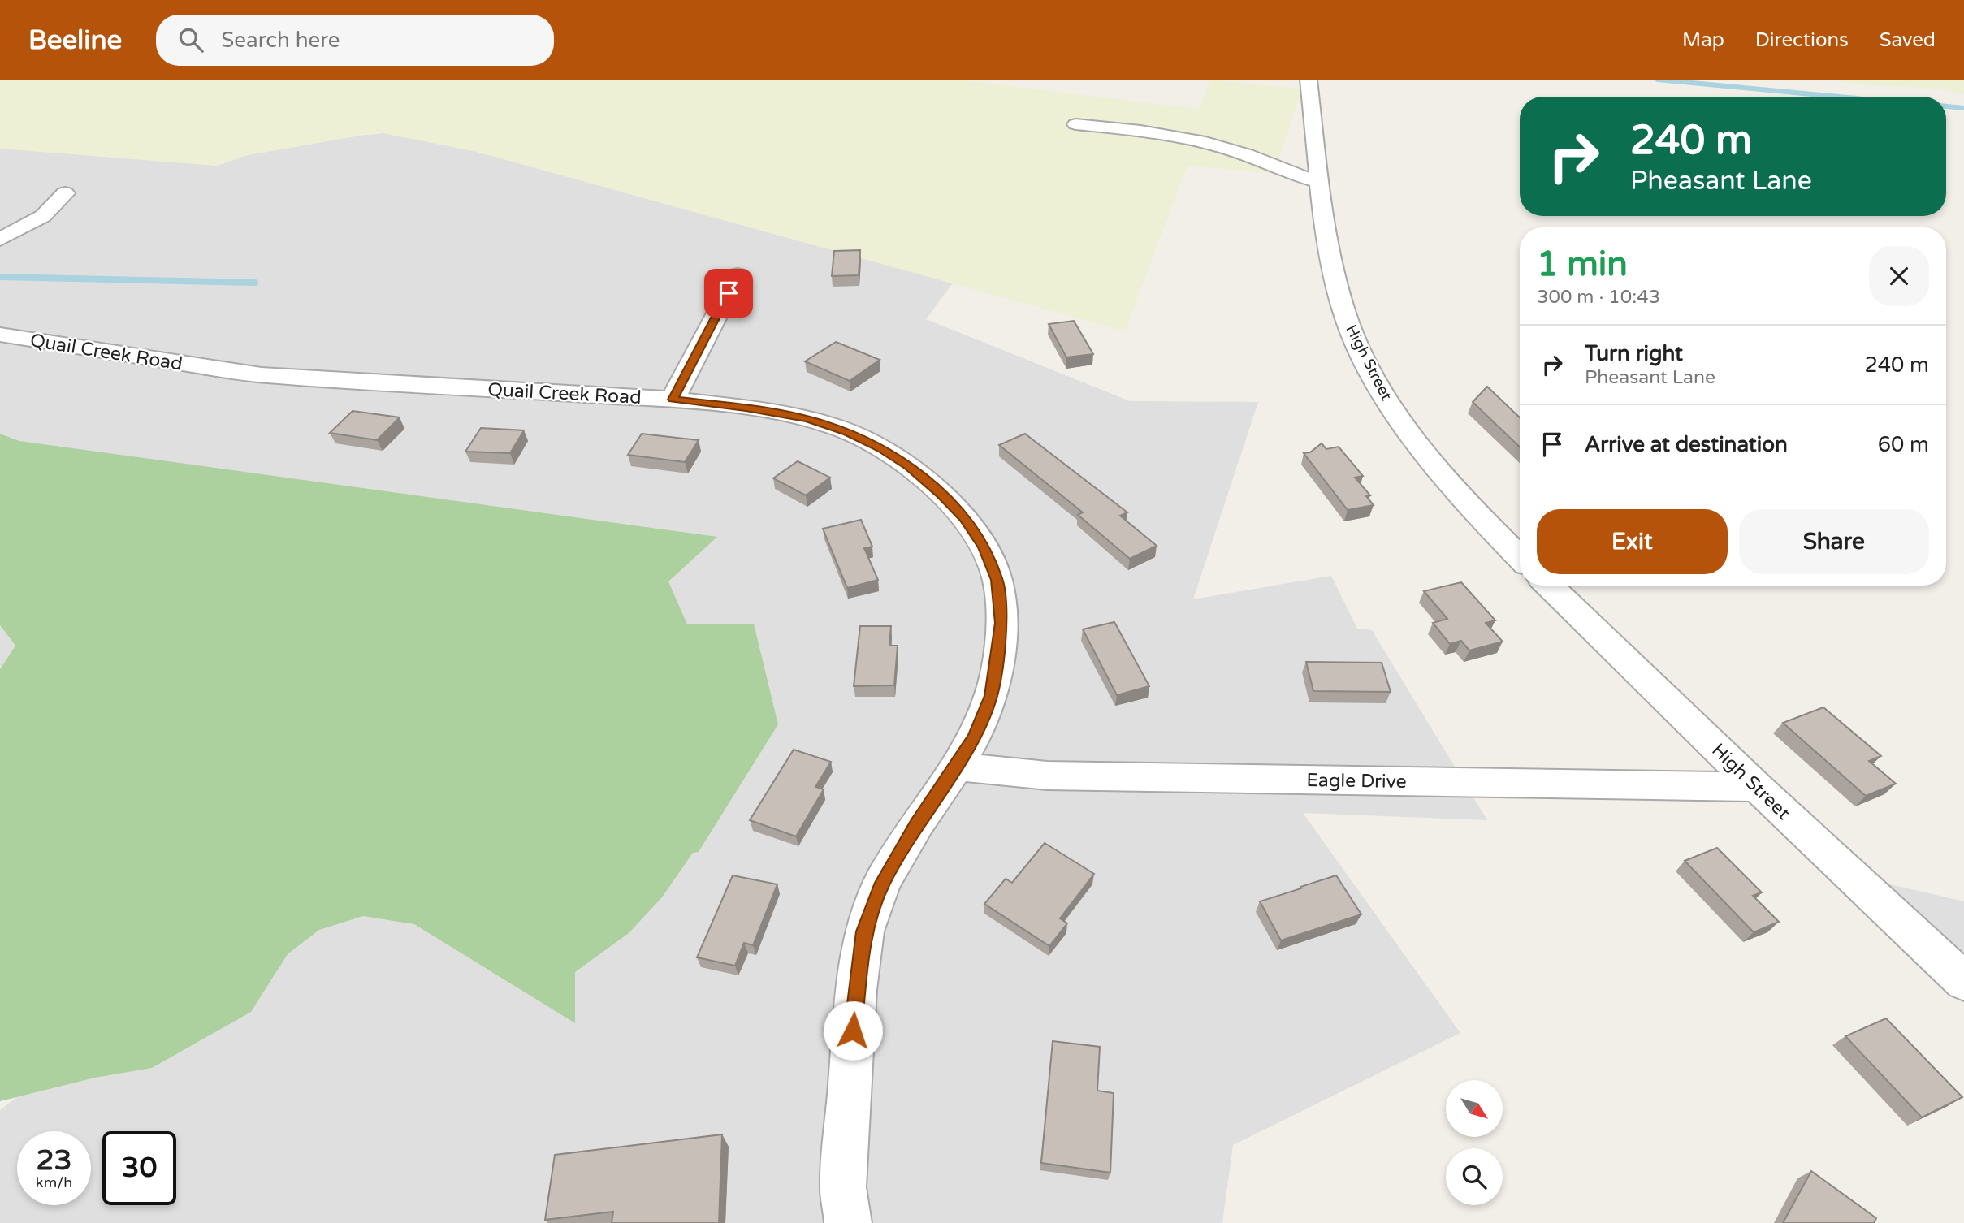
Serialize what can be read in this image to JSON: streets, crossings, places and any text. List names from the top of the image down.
{
  "streets": {
    "street": ["Quail Creek Road", "High Street", "Eagle Drive"]
  },
  "crossings": [
    ["Quail Creek Road", "Eagle Drive"],
    ["High Street", "Eagle Drive"]
  ],
  "north": "bottom right",
  "page": {
    "header": "Beeline",
    "search": "Search here",
    "nav": ["Map", "Directions", "Saved"],
    "turn": ["240 m", "Pheasant Lane"],
    "heading": ["1 min", "300 m · 10:43"],
    "list": [
      {
        "name": "Turn right",
        "note": "Pheasant Lane",
        "value": "240 m"
      },
      {
        "name": "Arrive at destination",
        "value": "60 m"
      }
    ],
    "buttons": ["Exit", "Share"],
    "speed": "23 km/h",
    "limit": "30"
  }
}
